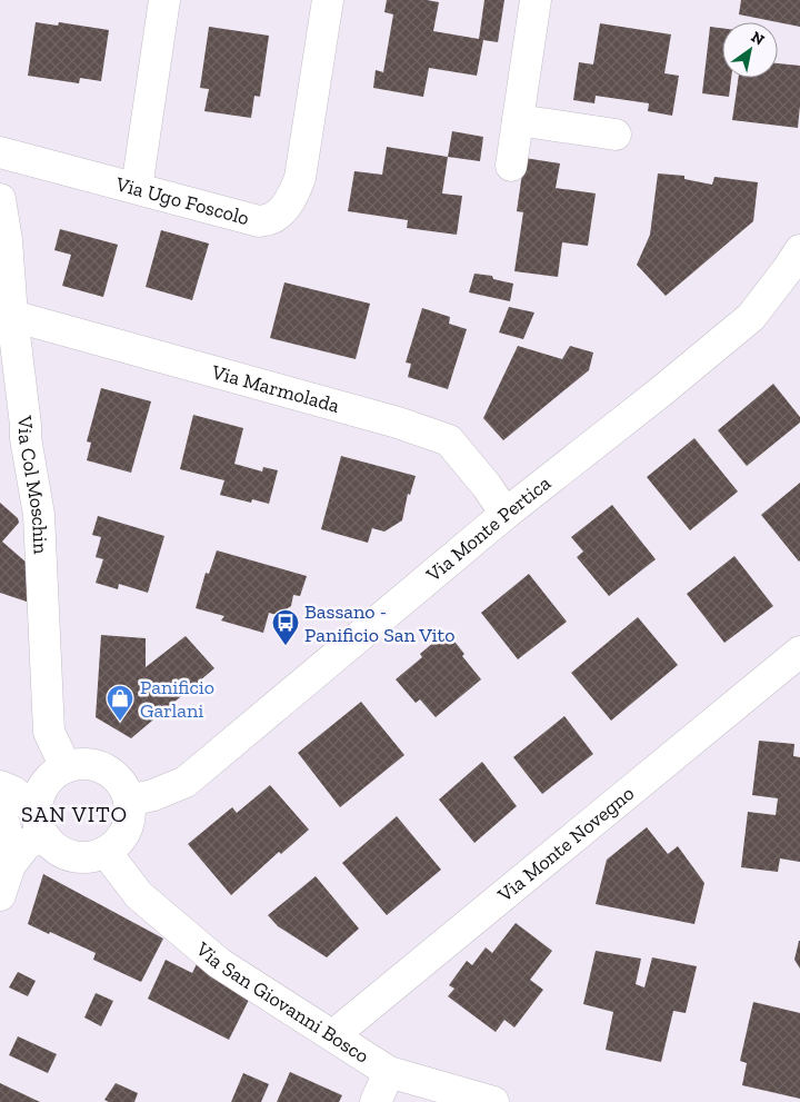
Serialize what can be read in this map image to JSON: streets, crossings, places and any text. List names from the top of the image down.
{
  "streets": {
    "street": [
      "Via Ugo Foscolo",
      "Via Marmolada",
      "Via Col Moschin",
      "Via Monte Pertica",
      "Via Monte Novegno",
      "Via San Giovanni Bosco"
    ]
  },
  "crossings": [
    ["Via Marmolada", "Via Col Moschin"],
    ["Via Marmolada", "Via Monte Pertica"],
    ["Via Col Moschin", "Via Monte Pertica"],
    ["Via Col Moschin", "Via San Giovanni Bosco"],
    ["Via Monte Pertica", "Via San Giovanni Bosco"],
    ["Via Monte Novegno", "Via San Giovanni Bosco"]
  ],
  "districts": ["SAN VITO"],
  "places": {
    "bus stop": ["Bassano - Panificio San Vito"],
    "shop": ["Panificio Garlani"]
  },
  "north": "top right"
}
